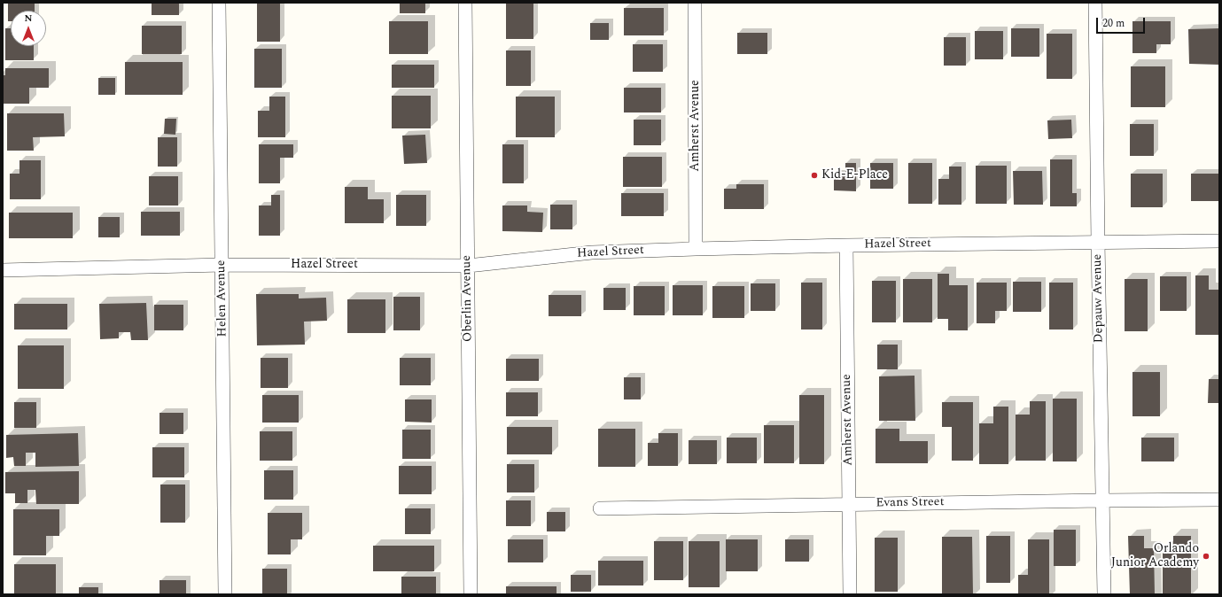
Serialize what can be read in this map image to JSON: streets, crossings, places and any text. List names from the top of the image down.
{
  "streets": {
    "street": [
      "Amherst Avenue",
      "Hazel Street",
      "Helen Avenue",
      "Oberlin Avenue",
      "Depauw Avenue",
      "Evans Street"
    ]
  },
  "crossings": [
    ["Amherst Avenue", "Hazel Street"],
    ["Amherst Avenue", "Evans Street"],
    ["Hazel Street", "Helen Avenue"],
    ["Hazel Street", "Oberlin Avenue"],
    ["Hazel Street", "Depauw Avenue"],
    ["Depauw Avenue", "Evans Street"]
  ],
  "places": ["Kid-E-Place", "Orlando Junior Academy"],
  "scale_bar": "20 m",
  "north": "top"
}
